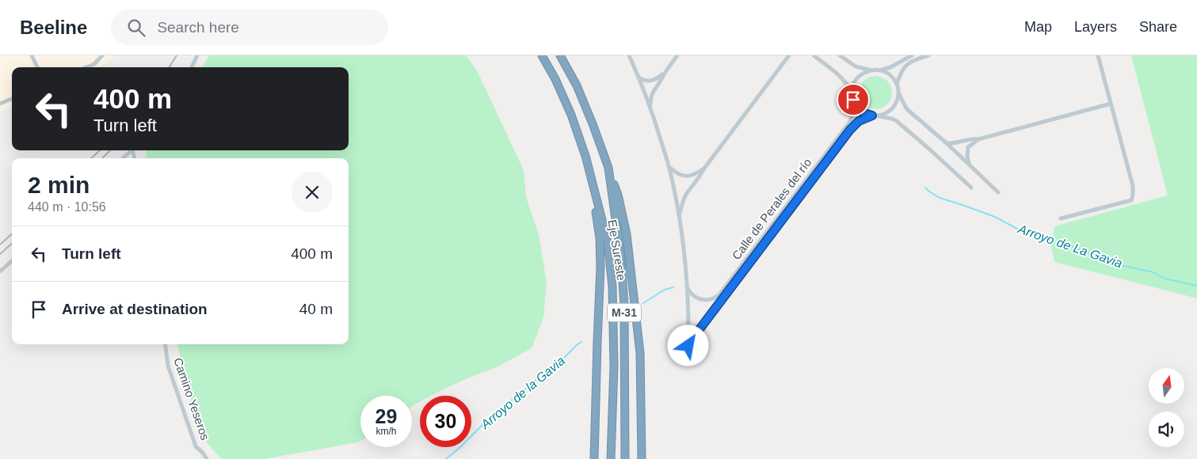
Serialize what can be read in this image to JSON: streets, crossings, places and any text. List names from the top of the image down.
{
  "streets": {
    "highway": ["Eje Sureste", "M-31"],
    "street": ["Calle de Perales del río", "Camino Yeseros"]
  },
  "water": ["Arroyo de La Gavia", "Arroyo de la Gavia"],
  "north": "top",
  "page": {
    "header": "Beeline",
    "search": "Search here",
    "nav": ["Map", "Layers", "Share"],
    "turn": ["400 m", "Turn left"],
    "heading": ["2 min", "440 m · 10:56"],
    "list": [
      {
        "name": "Turn left",
        "value": "400 m"
      },
      {
        "name": "Arrive at destination",
        "value": "40 m"
      }
    ],
    "speed": "29 km/h",
    "limit": "30"
  }
}
